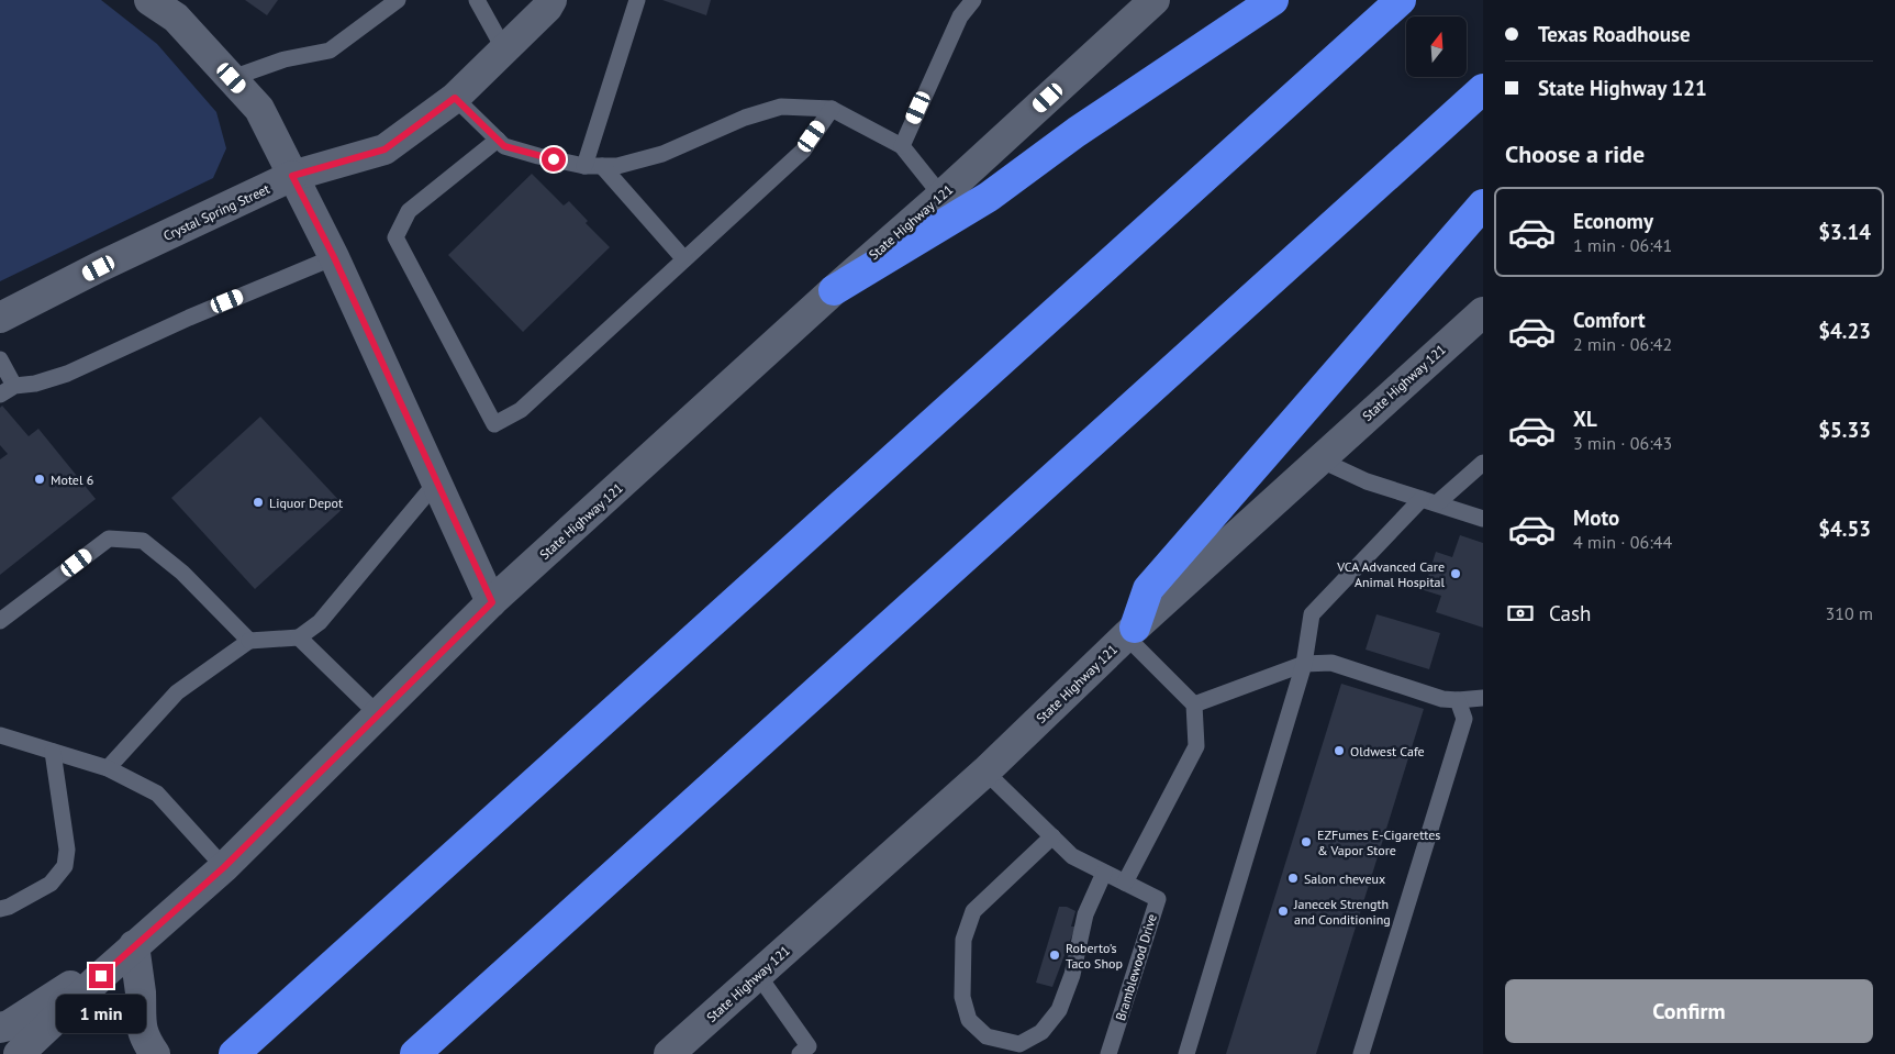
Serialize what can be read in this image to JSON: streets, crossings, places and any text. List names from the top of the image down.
{
  "streets": {
    "main road": ["Crystal Spring Street", "State Highway 121"],
    "lane": ["Bramblewood Drive"]
  },
  "crossings": [
    ["State Highway 121", "Bramblewood Drive"]
  ],
  "places": [
    "Motel 6",
    "Liquor Depot",
    "VCA Advanced Care Animal Hospital",
    "Oldwest Cafe",
    "EZFumes E-Cigarettes & Vapor Store",
    "Salon cheveux",
    "Janecek Strength and Conditioning",
    "Roberto's Taco Shop"
  ],
  "north": "top",
  "page": {
    "banner": ["Texas Roadhouse", "State Highway 121"],
    "heading": "Choose a ride",
    "list": [
      {
        "name": "Economy",
        "note": "1 min · 06:41",
        "value": "$3.14"
      },
      {
        "name": "Comfort",
        "note": "2 min · 06:42",
        "value": "$4.23"
      },
      {
        "name": "XL",
        "note": "3 min · 06:43",
        "value": "$5.33"
      },
      {
        "name": "Moto",
        "note": "4 min · 06:44",
        "value": "$4.53"
      }
    ],
    "pay": ["Cash", "310 m"],
    "buttons": "Confirm",
    "bubble": "1 min"
  }
}
